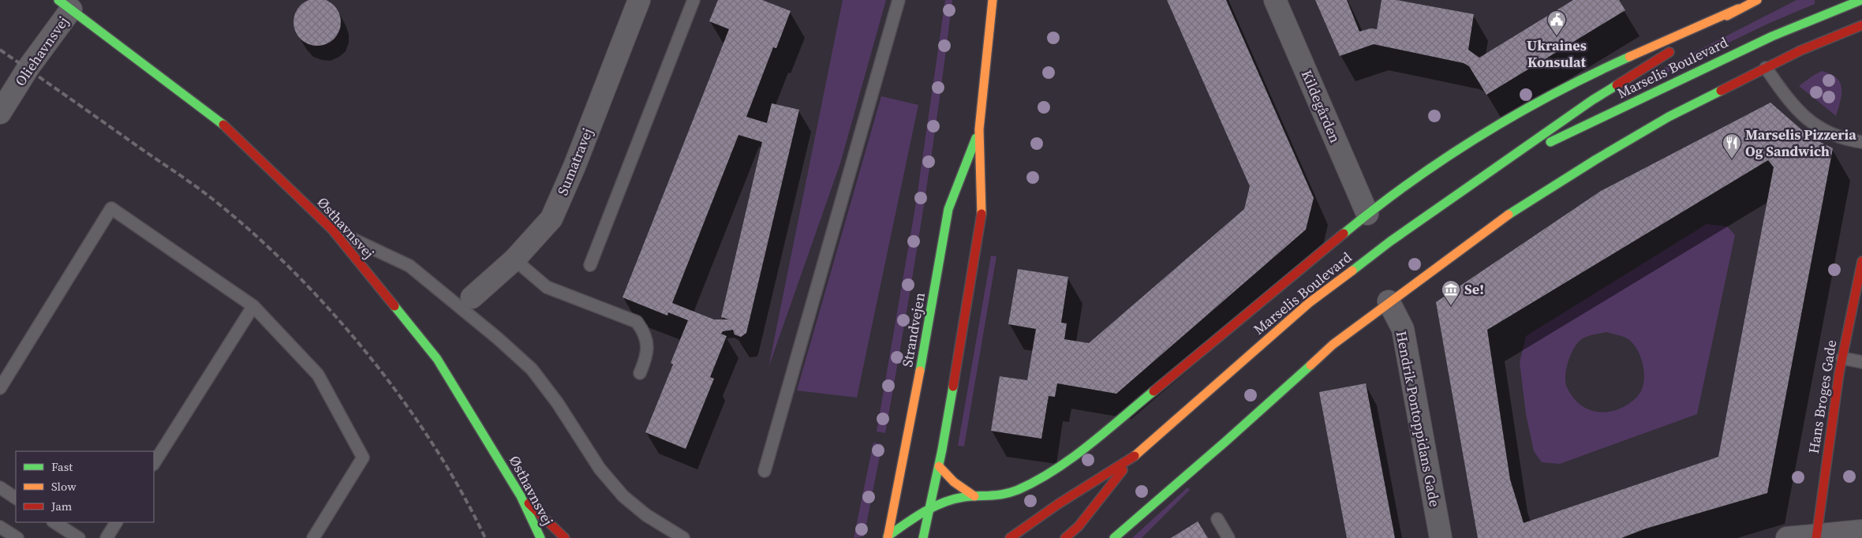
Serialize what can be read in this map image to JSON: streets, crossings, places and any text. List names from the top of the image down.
{
  "streets": {
    "main road": [
      "Marselis Boulevard",
      "Østhavnsvej",
      "Strandvejen",
      "Hans Broges Gade"
    ],
    "street": [
      "Oliehavnsvej",
      "Kildegården",
      "Sumatravej",
      "Hendrik Pontoppidans Gade"
    ]
  },
  "crossings": [
    ["Oliehavnsvej", "Østhavnsvej"]
  ],
  "places": {
    "public building": ["Ukraines Konsulat"],
    "restaurant": ["Marselis Pizzeria Og Sandwich"],
    "museum": ["Se!"]
  },
  "legend": ["Fast", "Slow", "Jam"]
}
